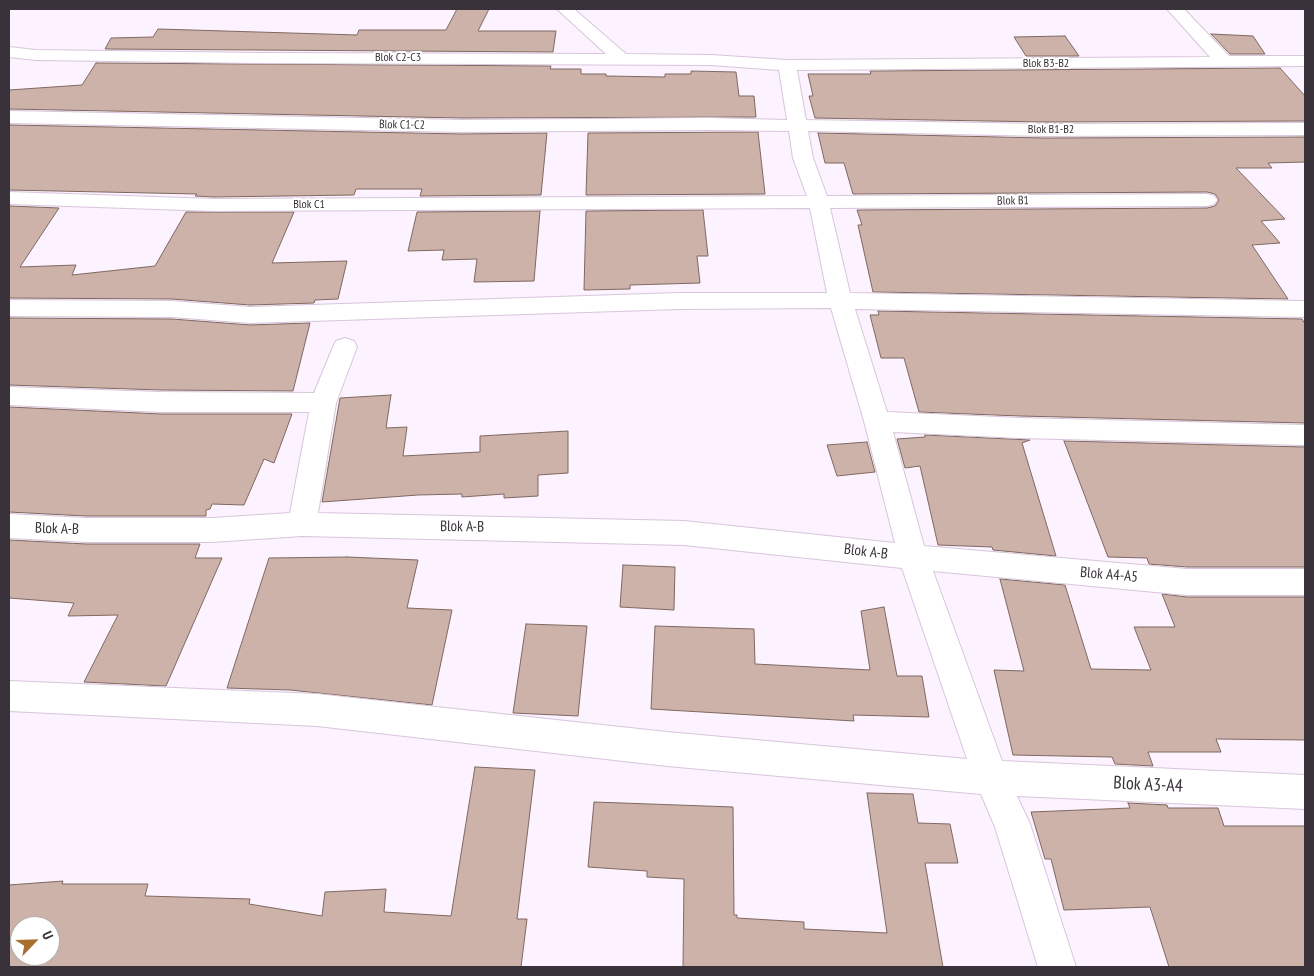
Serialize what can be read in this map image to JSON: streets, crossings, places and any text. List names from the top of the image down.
{
  "streets": {
    "street": [
      "Blok C2-C3",
      "Blok B3-B2",
      "Blok C1-C2",
      "Blok B1-B2",
      "Blok B1",
      "Blok C1",
      "Blok A-B",
      "Blok A4-A5",
      "Blok A3-A4"
    ]
  },
  "crossings": [
    ["Blok C2-C3", "Blok B3-B2"],
    ["Blok C1-C2", "Blok B1-B2"],
    ["Blok B1", "Blok C1"],
    ["Blok A-B", "Blok A4-A5"]
  ],
  "north": "top right"
}
